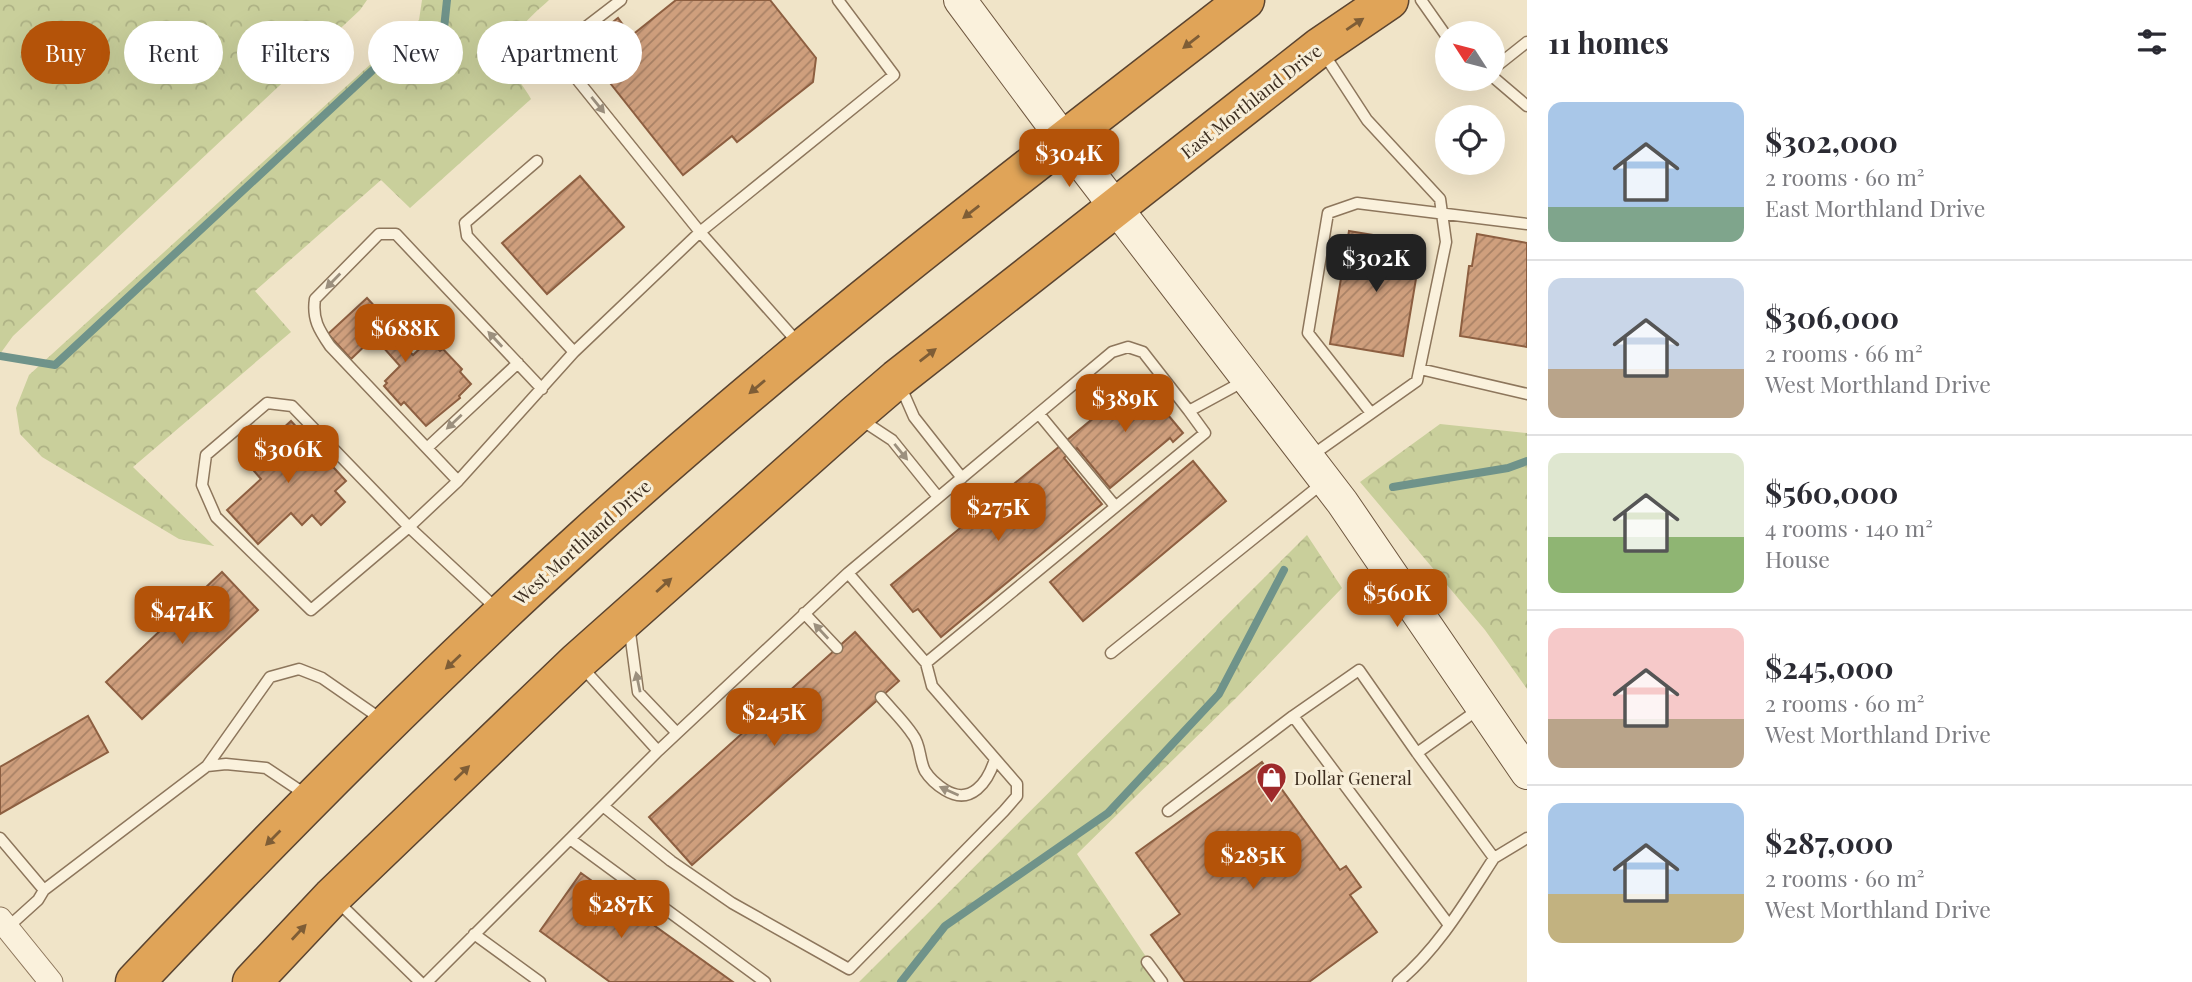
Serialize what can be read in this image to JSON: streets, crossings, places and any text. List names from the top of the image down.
{
  "streets": {
    "highway": ["East Morthland Drive", "West Morthland Drive"]
  },
  "places": {
    "shop": ["Dollar General"]
  },
  "north": "top left",
  "page": {
    "heading": "11 homes",
    "chip": [
      "Buy",
      "Rent",
      "Filters",
      "New",
      "Apartment"
    ],
    "list": [
      {
        "name": "$302,000",
        "note": "2 rooms · 60 m² · East Morthland Drive"
      },
      {
        "name": "$306,000",
        "note": "2 rooms · 66 m² · West Morthland Drive"
      },
      {
        "name": "$560,000",
        "note": "4 rooms · 140 m² · House"
      },
      {
        "name": "$245,000",
        "note": "2 rooms · 60 m² · West Morthland Drive"
      },
      {
        "name": "$287,000",
        "note": "2 rooms · 60 m² · West Morthland Drive"
      }
    ],
    "price": [
      "$304K",
      "$302K",
      "$688K",
      "$389K",
      "$306K",
      "$275K",
      "$560K",
      "$474K",
      "$245K",
      "$285K",
      "$287K"
    ]
  }
}
